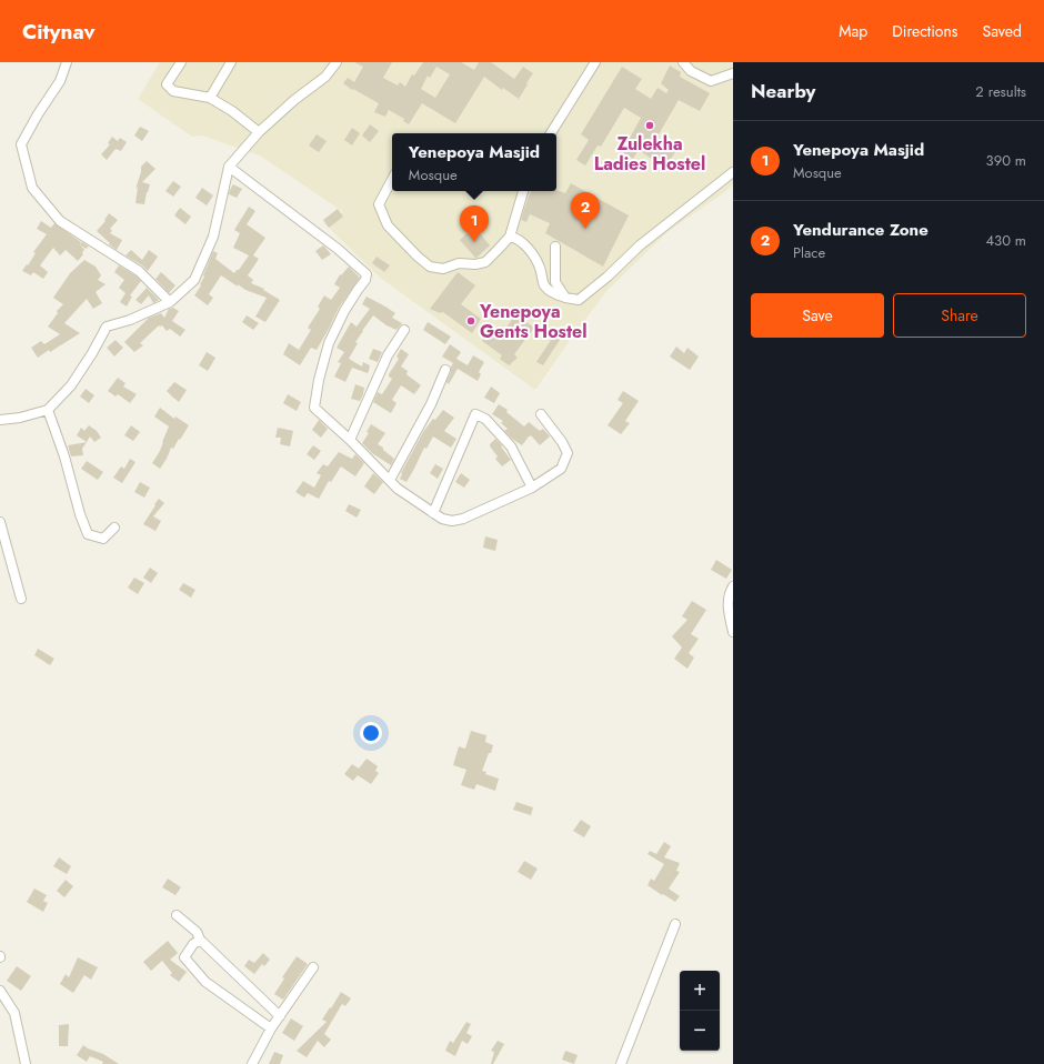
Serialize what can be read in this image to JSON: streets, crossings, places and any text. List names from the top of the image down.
{
  "places": ["Zulekha Ladies Hostel", "Yenepoya Gents Hostel"],
  "page": {
    "header": "Citynav",
    "nav": ["Map", "Directions", "Saved"],
    "heading": ["Nearby", "2 results"],
    "list": [
      {
        "mark": "1",
        "name": "Yenepoya Masjid",
        "note": "Mosque",
        "value": "390 m"
      },
      {
        "mark": "2",
        "name": "Yendurance Zone",
        "note": "Place",
        "value": "430 m"
      }
    ],
    "popup": ["Yenepoya Masjid", "Mosque"],
    "pins": ["2", "1"],
    "buttons": ["Save", "Share"],
    "map_buttons": ["+", "−"]
  }
}
